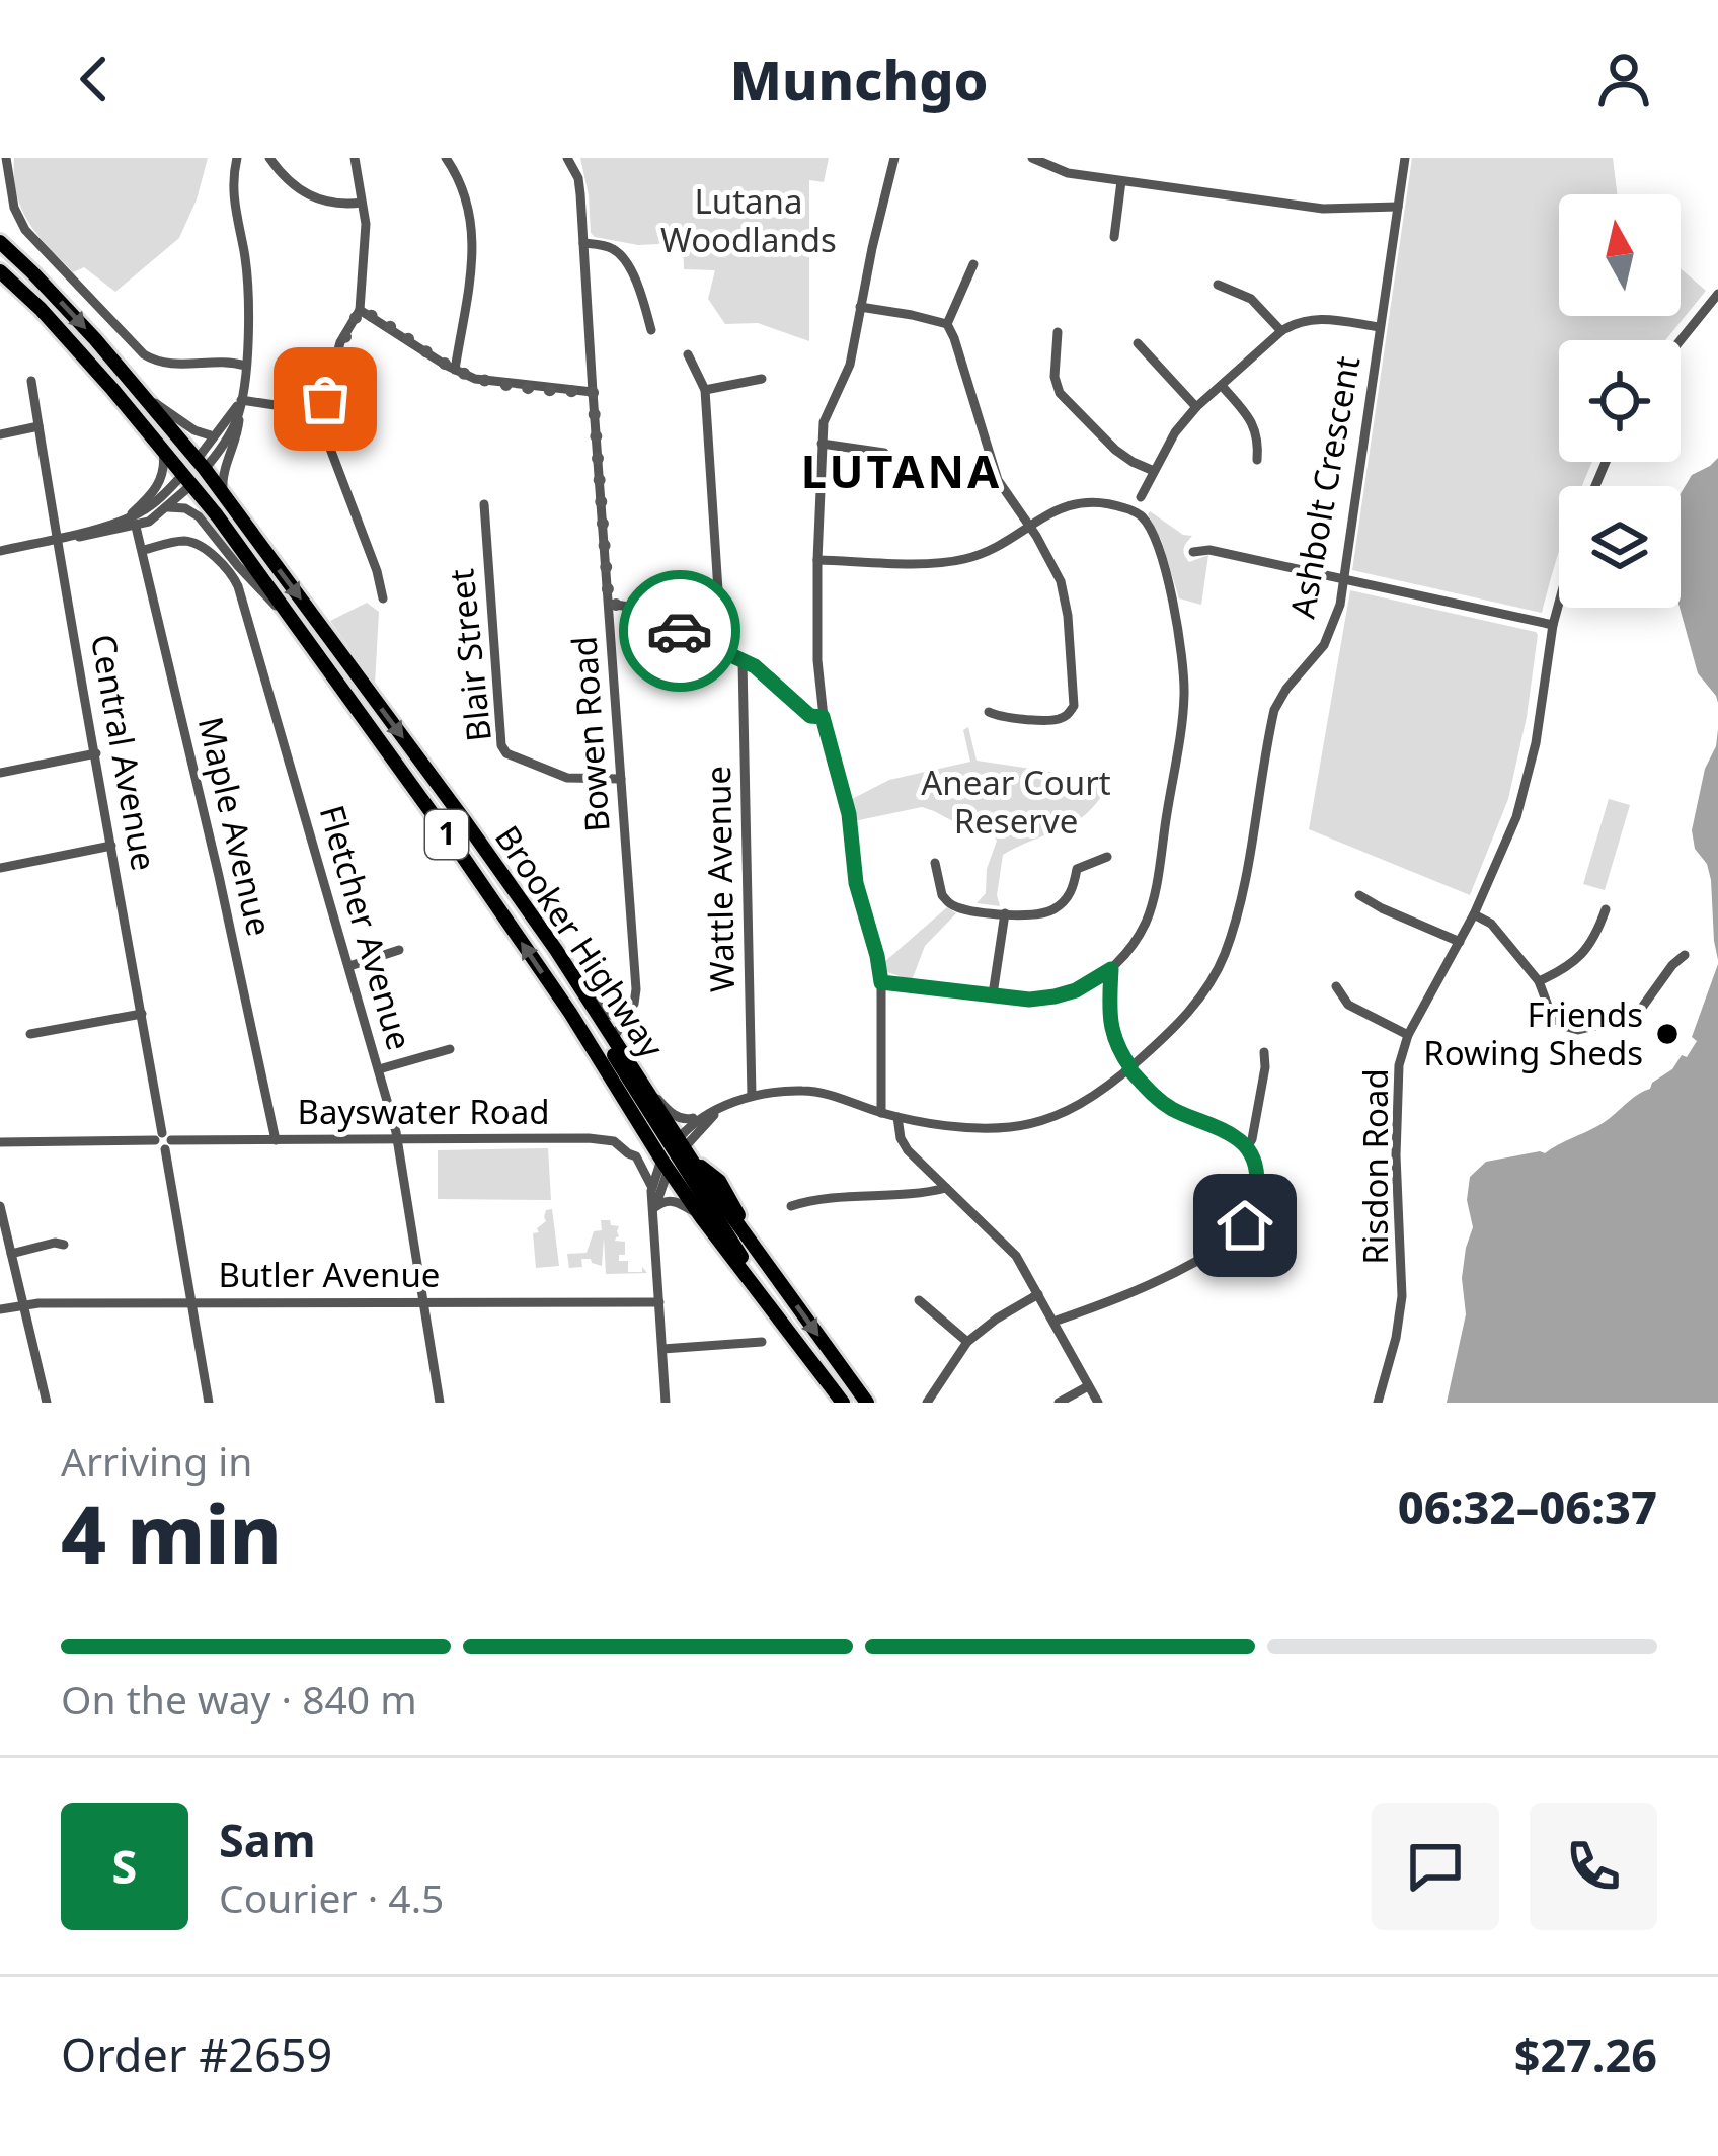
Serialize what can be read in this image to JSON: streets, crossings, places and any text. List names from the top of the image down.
{
  "streets": {
    "highway": ["1", "Brooker Highway"],
    "street": [
      "Ashbolt Crescent",
      "Blair Street",
      "Bowen Road",
      "Central Avenue",
      "Maple Avenue",
      "Wattle Avenue",
      "Fletcher Avenue",
      "Bayswater Road",
      "Risdon Road",
      "Butler Avenue"
    ]
  },
  "crossings": [
    ["Ashbolt Crescent", "Wattle Avenue"],
    ["Ashbolt Crescent", "Brooker Highway"],
    ["Blair Street", "Bowen Road"],
    ["Bowen Road", "Brooker Highway"],
    ["Central Avenue", "Bayswater Road"],
    ["Central Avenue", "Butler Avenue"],
    ["Maple Avenue", "Fletcher Avenue"],
    ["Maple Avenue", "Bayswater Road"],
    ["Fletcher Avenue", "Bayswater Road"],
    ["Fletcher Avenue", "Butler Avenue"]
  ],
  "districts": ["LUTANA"],
  "parks": ["Lutana Woodlands", "Anear Court Reserve"],
  "places": ["Friends Rowing Sheds"],
  "north": "top",
  "page": {
    "header": "Munchgo",
    "heading": ["4 min", "Arriving in", "06:32–06:37"],
    "panel": [
      "Sam",
      "Courier · 4.5",
      "Order #2659",
      "$27.26"
    ],
    "bar": "On the way · 840 m",
    "round": "S"
  }
}
